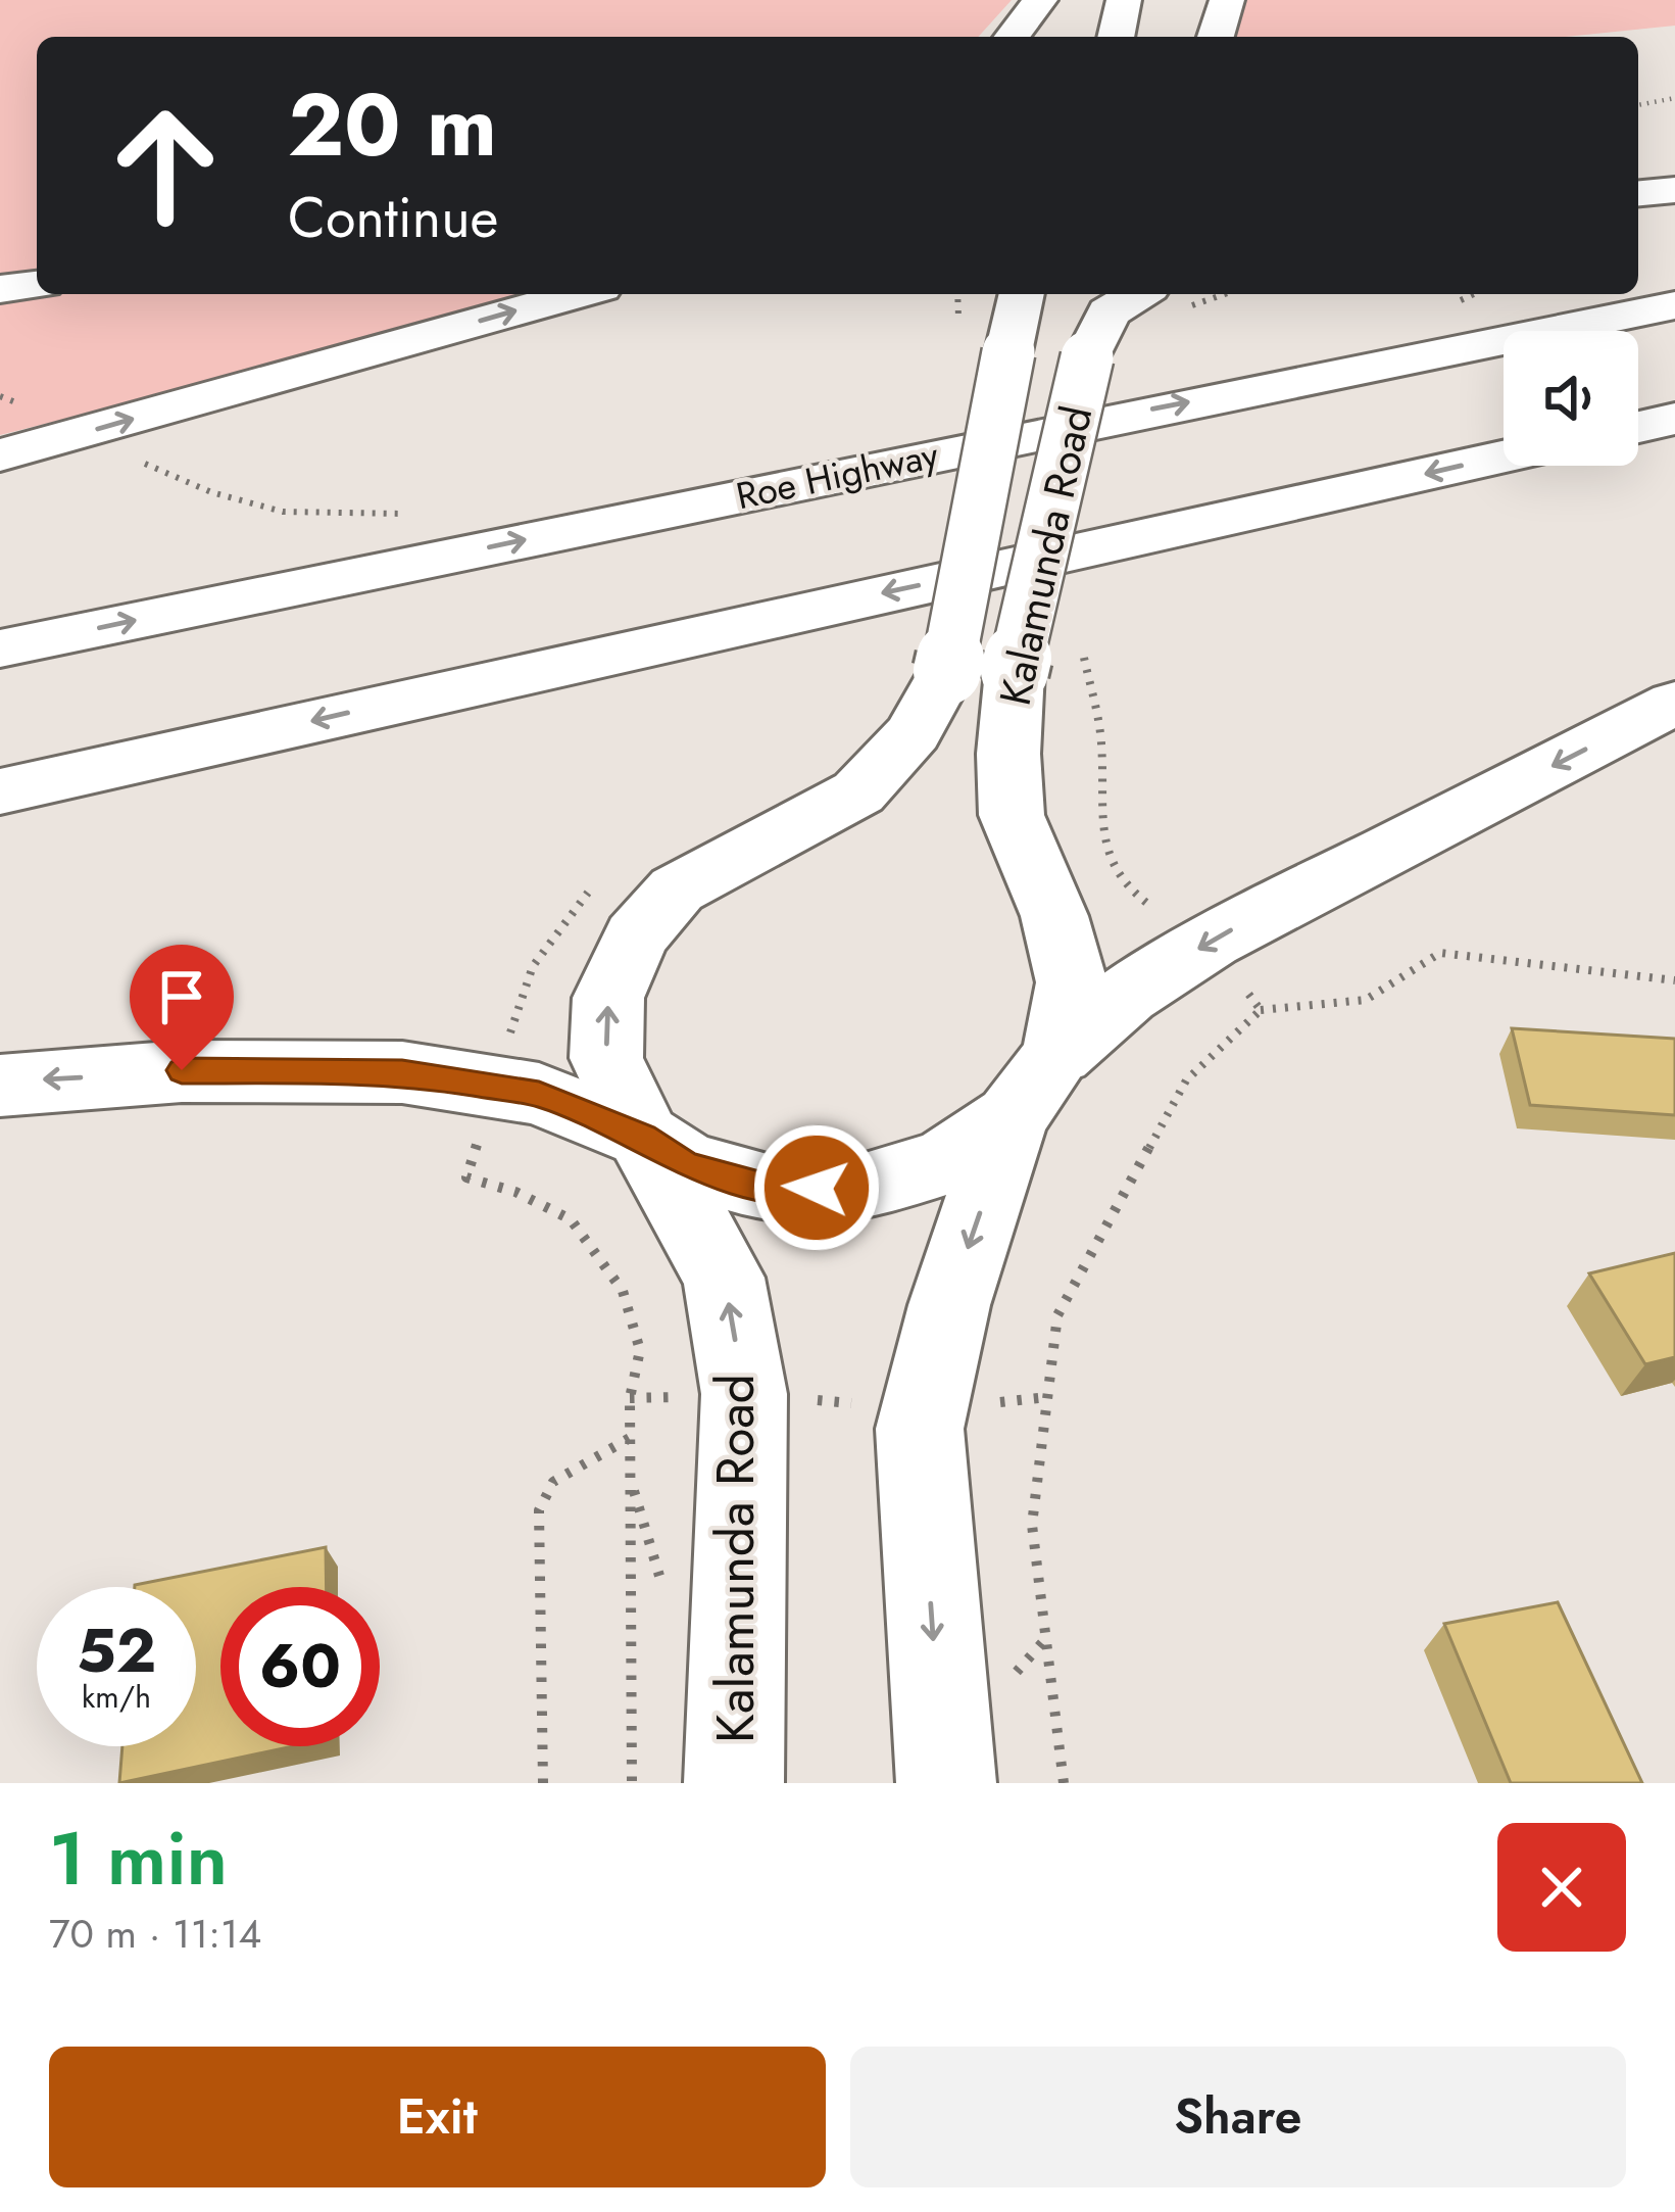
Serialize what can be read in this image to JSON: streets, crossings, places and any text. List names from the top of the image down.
{
  "streets": {
    "main road": ["Roe Highway", "Kalamunda Road"]
  },
  "page": {
    "turn": ["20 m", "Continue"],
    "speed": "52 km/h",
    "limit": "60",
    "heading": ["1 min", "70 m · 11:14"],
    "buttons": ["Exit", "Share"]
  }
}
